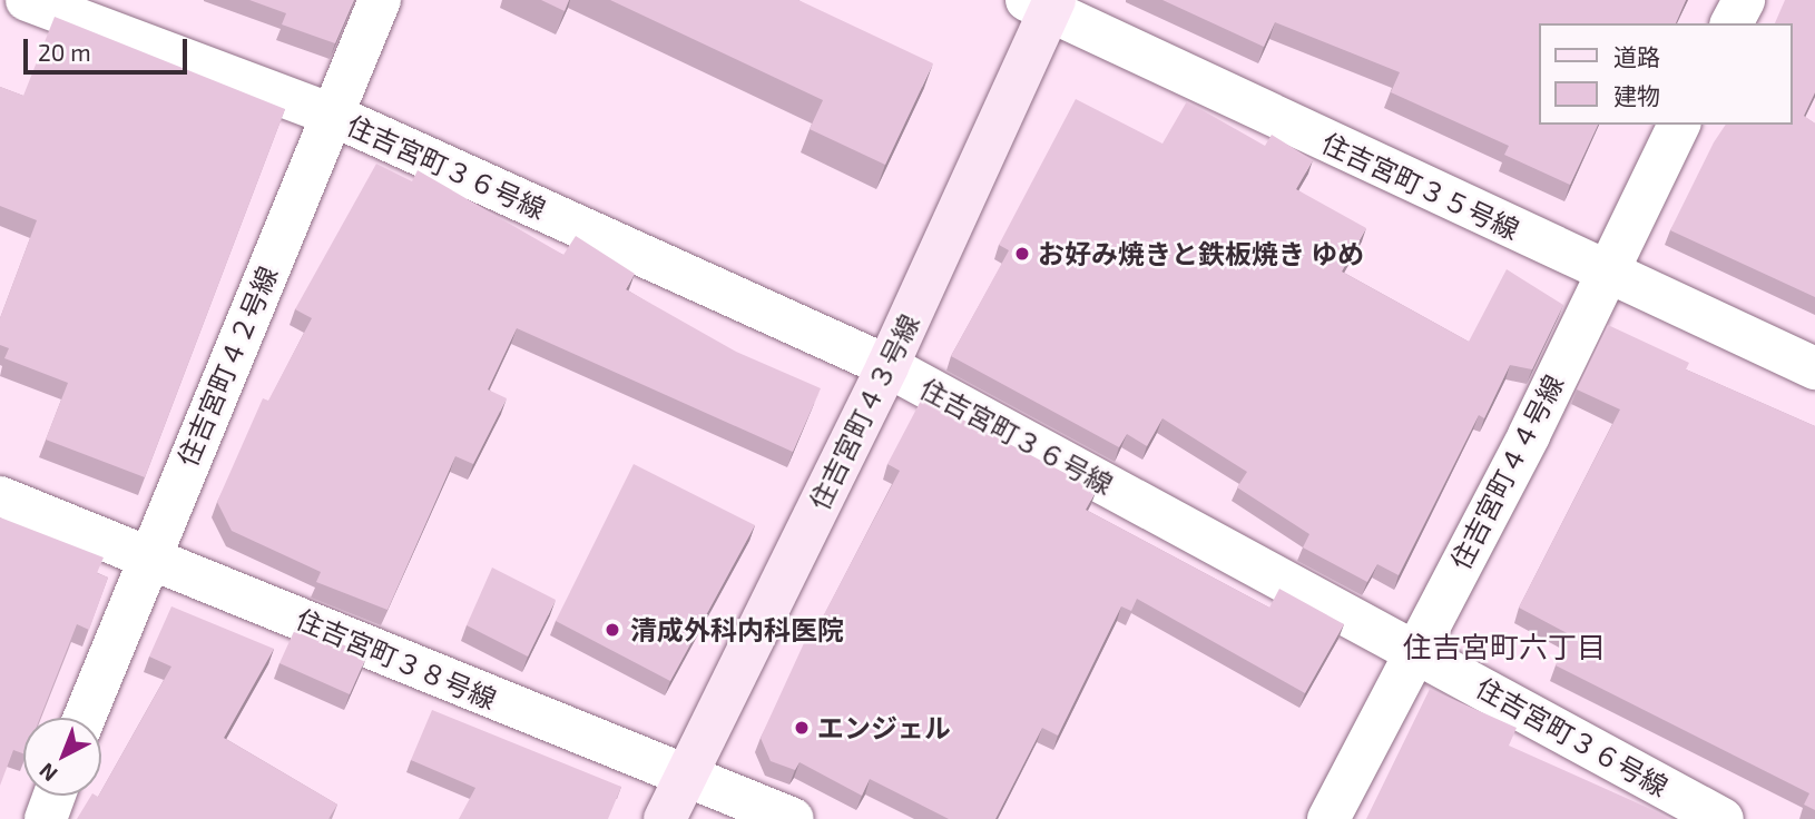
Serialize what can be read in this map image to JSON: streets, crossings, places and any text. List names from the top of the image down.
{
  "streets": {
    "street": [
      "住吉宮町３６号線",
      "住吉宮町３５号線",
      "住吉宮町４２号線",
      "住吉宮町４３号線",
      "住吉宮町４４号線",
      "住吉宮町３８号線"
    ]
  },
  "crossings": [
    ["住吉宮町３６号線", "住吉宮町４２号線"],
    ["住吉宮町３６号線", "住吉宮町４３号線"],
    ["住吉宮町３６号線", "住吉宮町４４号線"],
    ["住吉宮町３５号線", "住吉宮町４３号線"],
    ["住吉宮町３５号線", "住吉宮町４４号線"],
    ["住吉宮町４２号線", "住吉宮町３８号線"],
    ["住吉宮町４３号線", "住吉宮町３８号線"]
  ],
  "districts": ["住吉宮町六丁目"],
  "places": ["お好み焼きと鉄板焼き ゆめ", "清成外科内科医院", "エンジェル"],
  "legend": ["道路", "建物"],
  "scale_bar": "20 m",
  "north": "bottom left"
}
